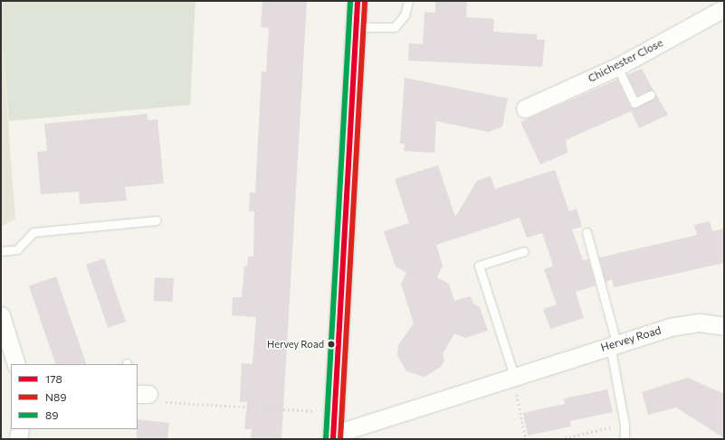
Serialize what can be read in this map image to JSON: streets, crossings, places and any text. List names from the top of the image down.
{
  "streets": {
    "street": ["Chichester Close", "Hervey Road"]
  },
  "places": ["Hervey Road"],
  "lines": ["transit line 178", "transit line N89", "transit line 89"],
  "legend": ["178", "N89", "89"]
}
